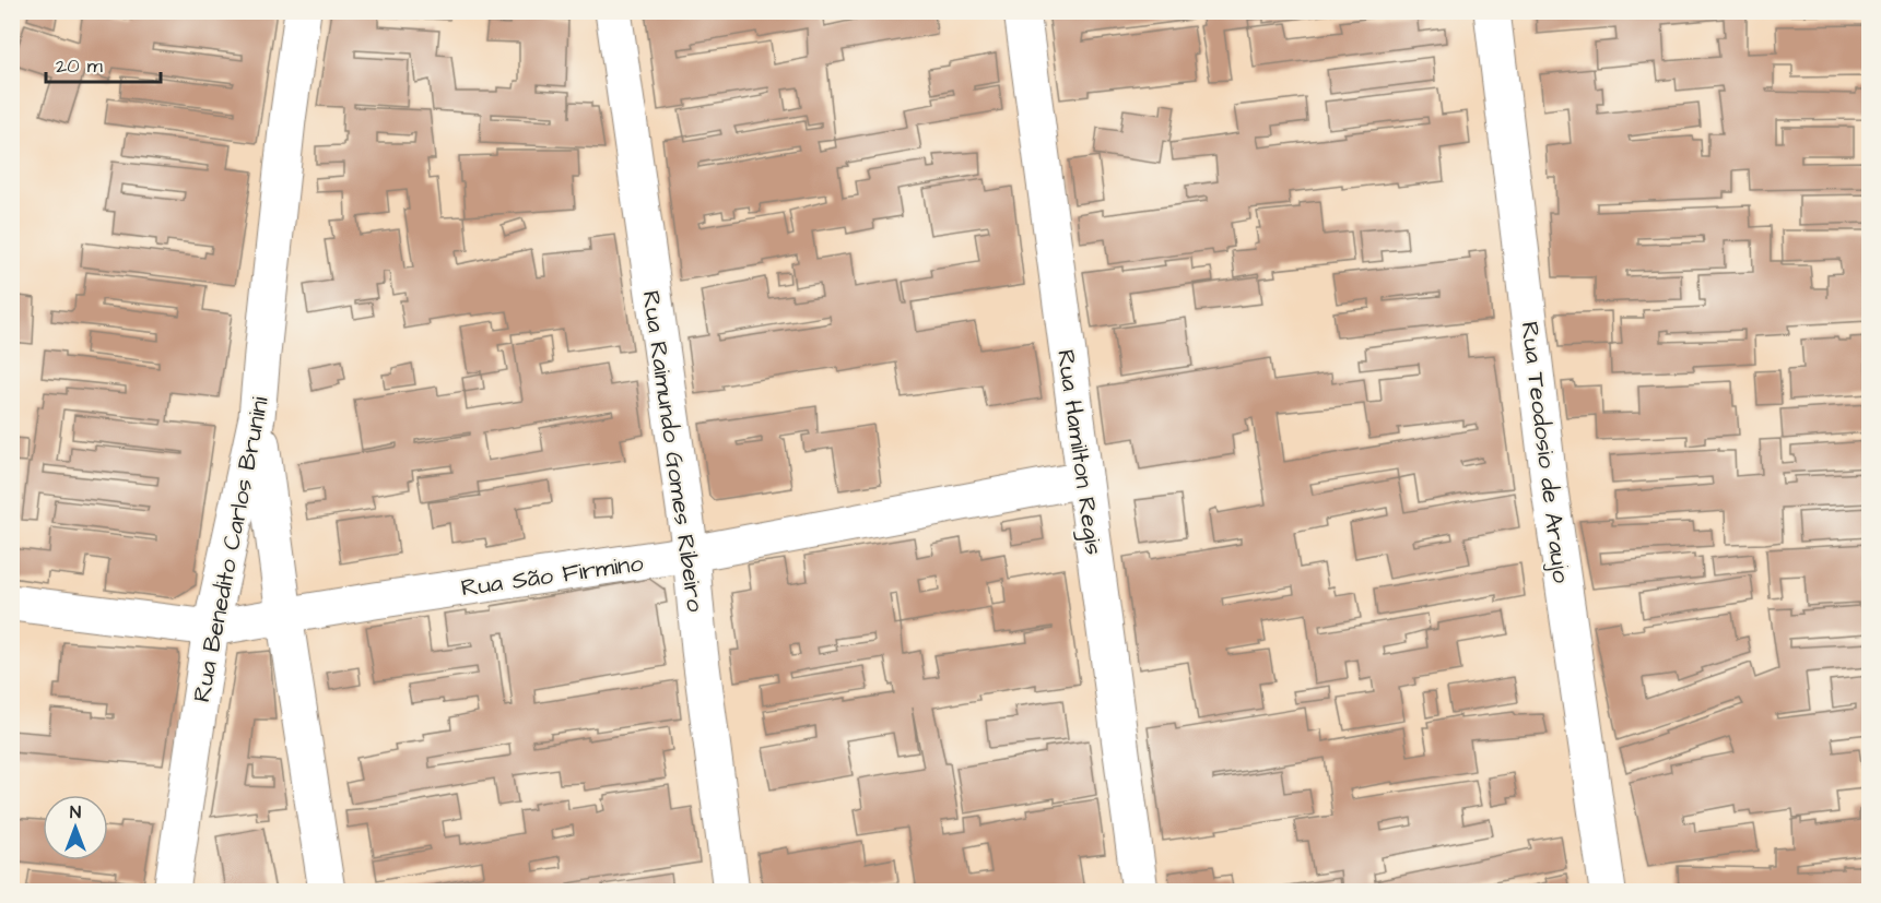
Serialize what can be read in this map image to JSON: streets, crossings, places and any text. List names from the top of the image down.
{
  "streets": {
    "street": [
      "Rua Raimundo Gomes Ribeiro",
      "Rua Hamilton Regis",
      "Rua Teodosio de Araujo",
      "Rua Benedito Carlos Brunini",
      "Rua São Firmino"
    ]
  },
  "crossings": [
    ["Rua Raimundo Gomes Ribeiro", "Rua São Firmino"],
    ["Rua Hamilton Regis", "Rua São Firmino"],
    ["Rua Benedito Carlos Brunini", "Rua São Firmino"]
  ],
  "scale_bar": "20 m",
  "north": "top"
}
